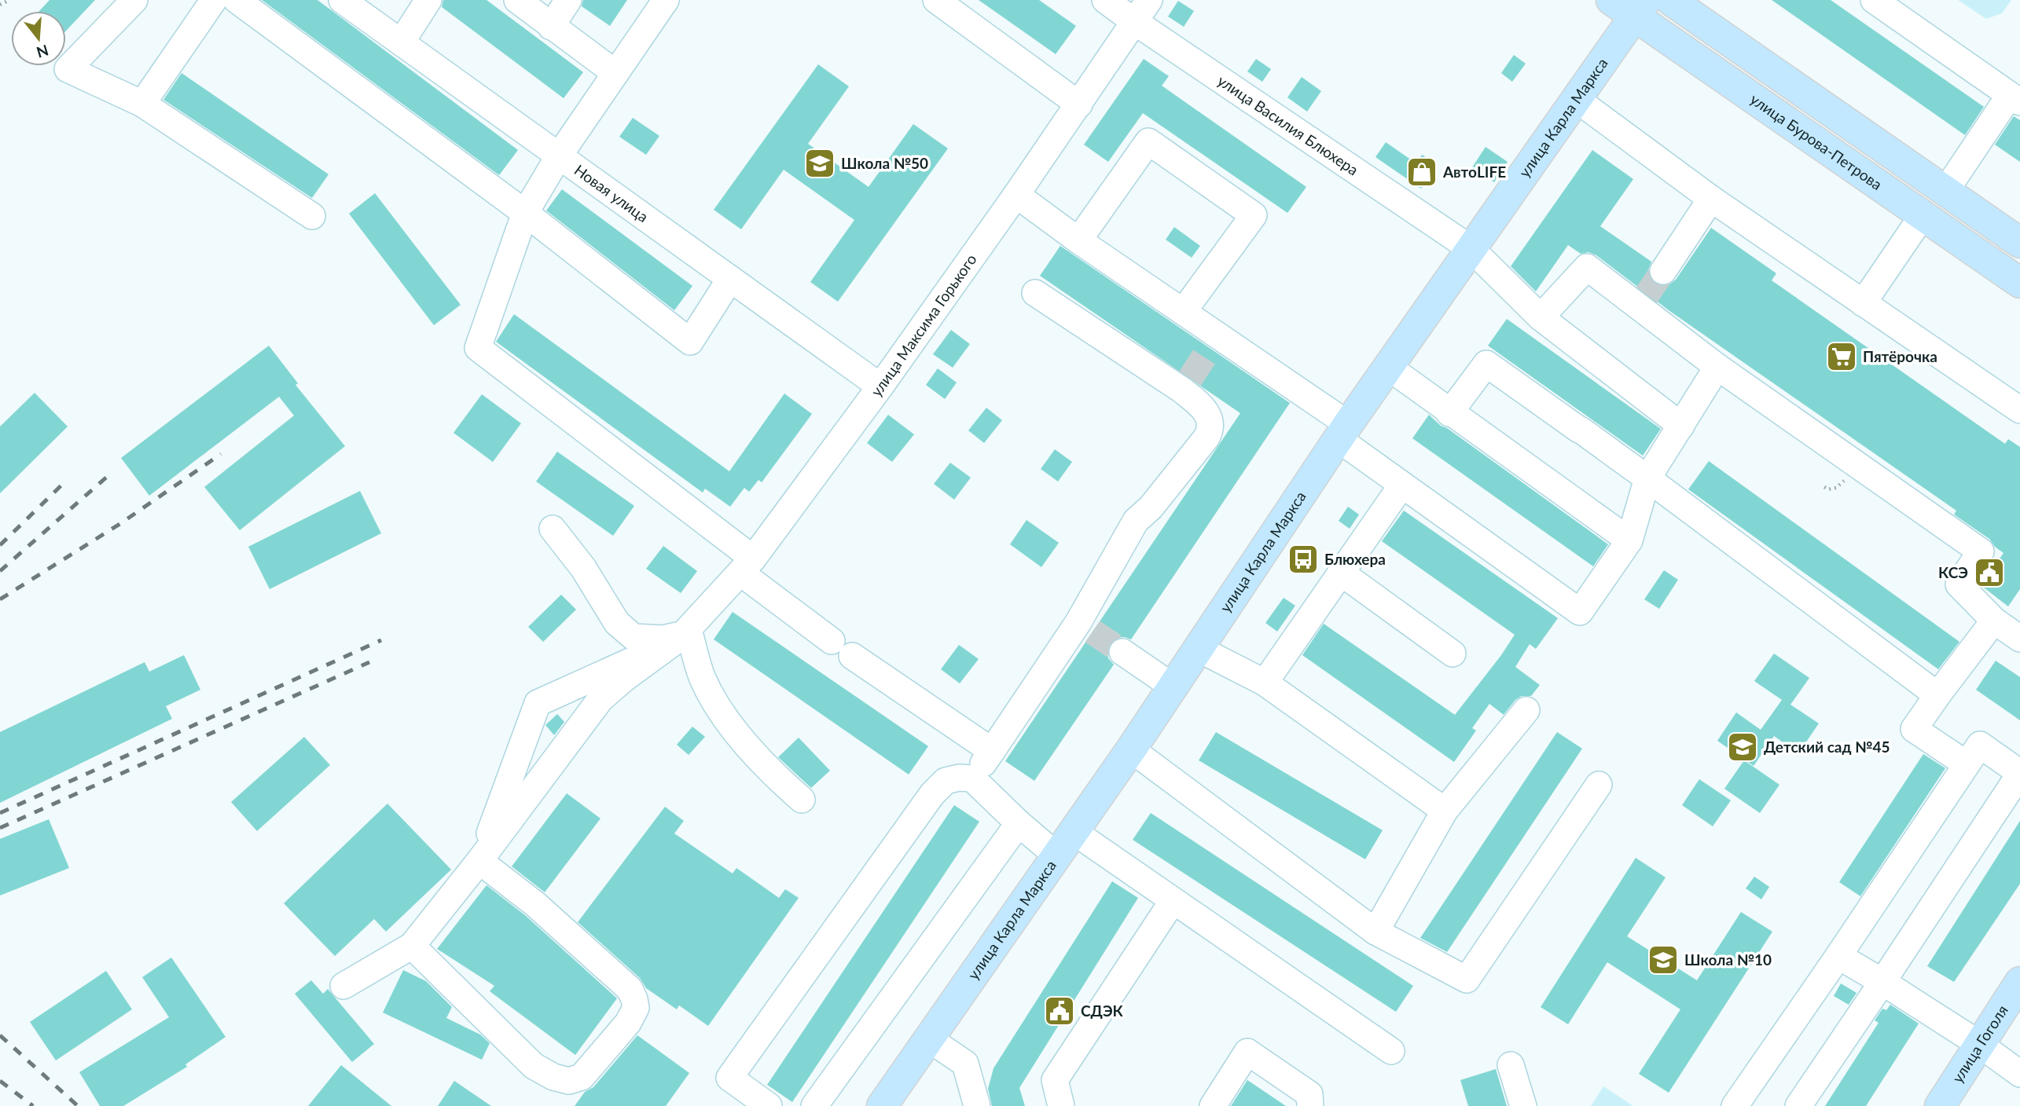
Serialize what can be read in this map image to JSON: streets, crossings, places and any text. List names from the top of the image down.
{
  "streets": {
    "main road": ["улица Карла Маркса", "улица Бурова-Петрова", "улица Гоголя"],
    "street": ["улица Василия Блюхера", "Новая улица", "улица Максима Горького"]
  },
  "crossings": [
    ["улица Карла Маркса", "улица Василия Блюхера"],
    ["улица Карла Маркса", "улица Бурова-Петрова"],
    ["улица Василия Блюхера", "улица Максима Горького"],
    ["Новая улица", "улица Максима Горького"]
  ],
  "places": {
    "school or university": ["Школа №50", "Детский сад №45", "Школа №10"],
    "shop": ["АвтоLIFE"],
    "supermarket": ["Пятёрочка"],
    "bus stop": ["Блюхера"],
    "public building": ["КСЭ", "СДЭК"]
  },
  "north": "bottom"
}
